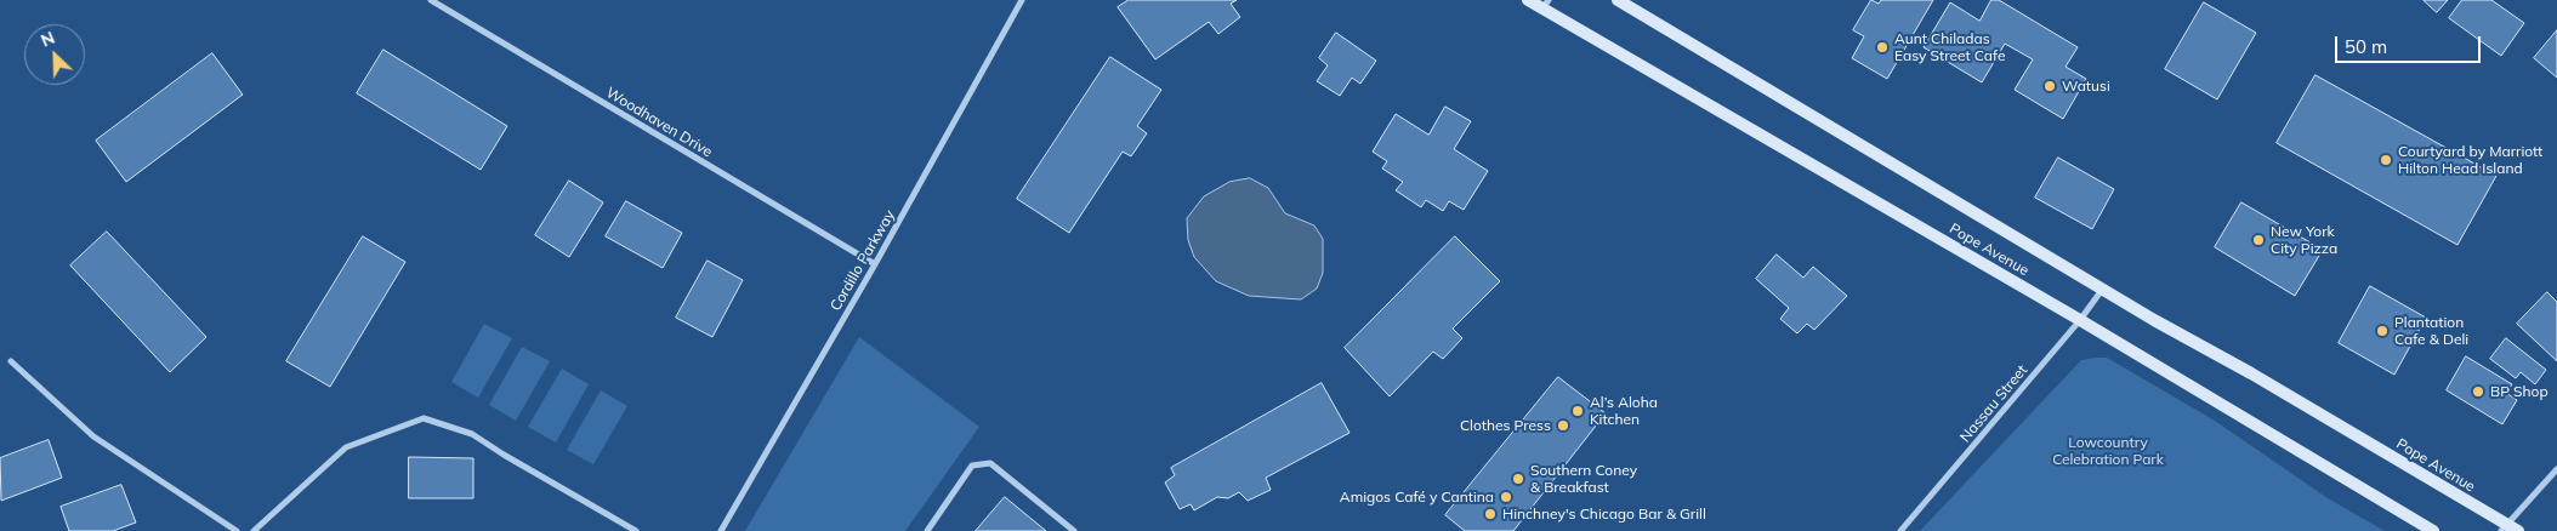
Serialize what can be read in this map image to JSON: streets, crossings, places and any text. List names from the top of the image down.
{
  "streets": {
    "main road": ["Pope Avenue"],
    "street": ["Woodhaven Drive", "Cordillo Parkway", "Nassau Street"]
  },
  "crossings": [
    ["Woodhaven Drive", "Cordillo Parkway"],
    ["Pope Avenue", "Nassau Street"]
  ],
  "parks": ["Lowcountry Celebration Park"],
  "places": [
    "Aunt Chiladas Easy Street Cafe",
    "Watusi",
    "Courtyard by Marriott Hilton Head Island",
    "New York City Pizza",
    "Plantation Cafe & Deli",
    "BP Shop",
    "Al’s Aloha Kitchen",
    "Clothes Press",
    "Southern Coney & Breakfast",
    "Amigos Café y Cantina",
    "Hinchney's Chicago Bar & Grill"
  ],
  "scale_bar": "50 m",
  "north": "top left"
}
